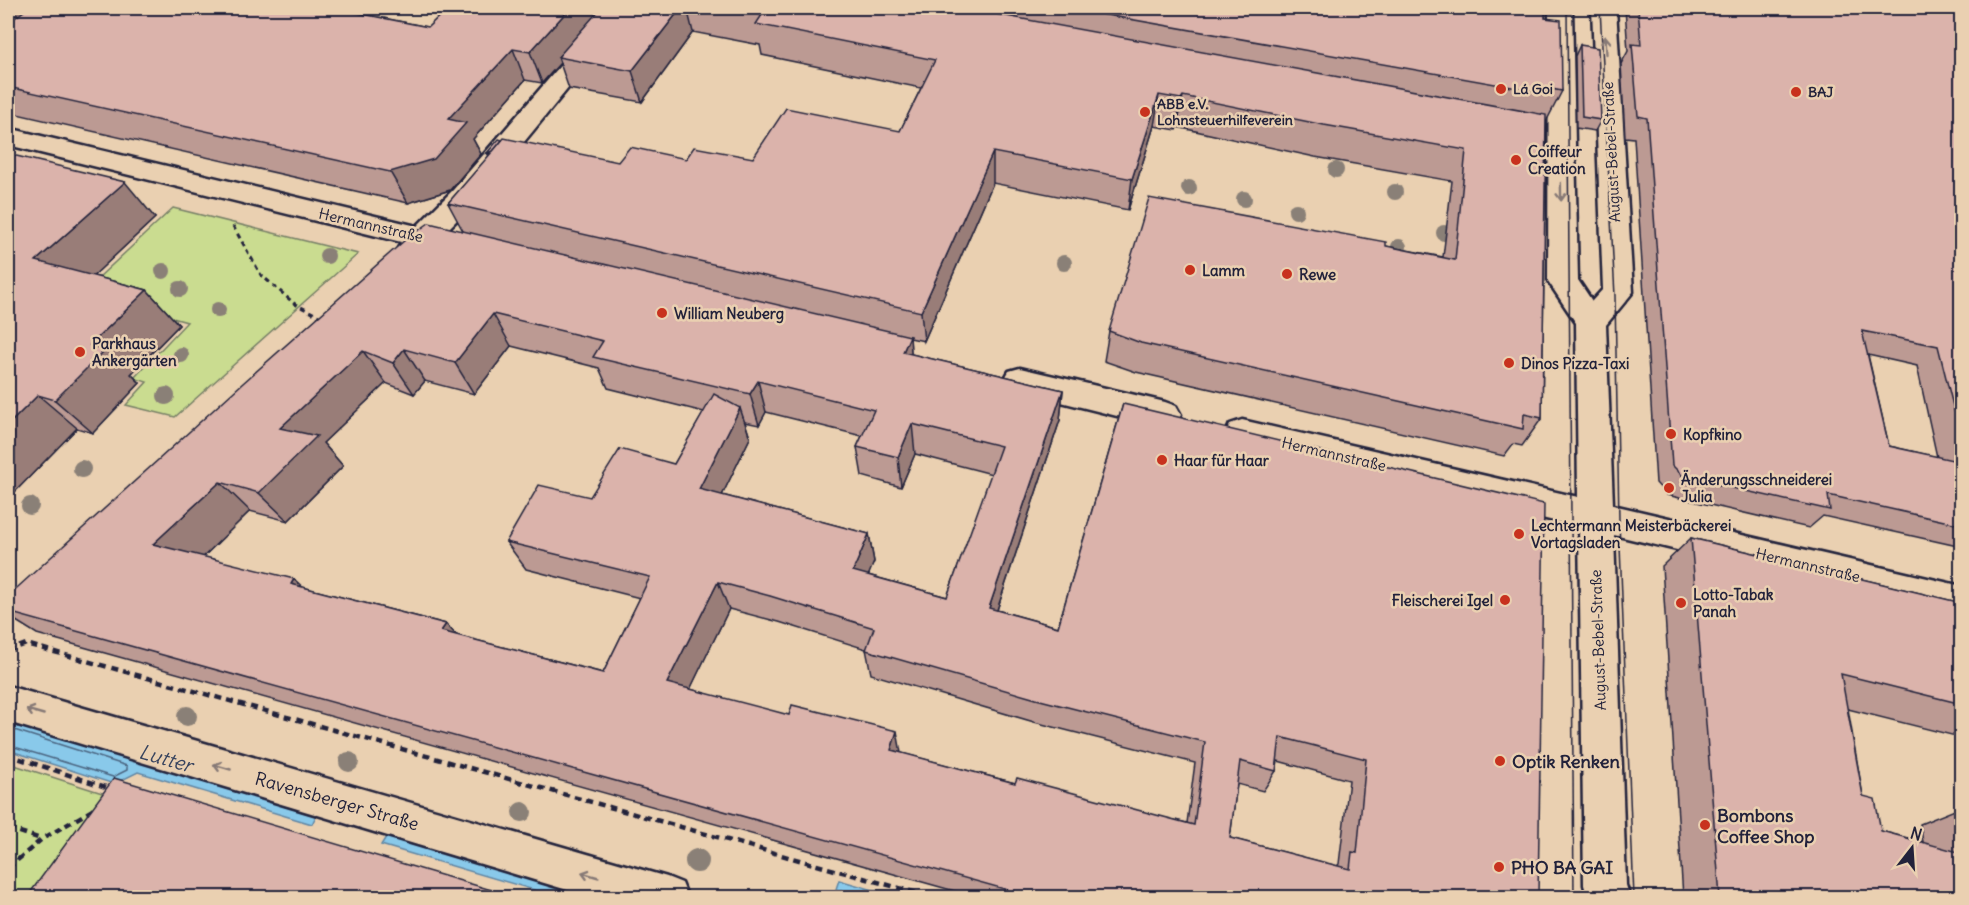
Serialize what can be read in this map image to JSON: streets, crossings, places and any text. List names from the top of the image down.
{
  "streets": {
    "street": ["August-Bebel-Straße", "Hermannstraße", "Ravensberger Straße"]
  },
  "crossings": [
    ["August-Bebel-Straße", "Hermannstraße"]
  ],
  "one_way": ["Ravensberger Straße"],
  "water": ["Lutter"],
  "places": [
    "Lá Goi",
    "BAJ",
    "ABB e.V. Lohnsteuerhilfeverein",
    "Coiffeur Creation",
    "Lamm",
    "Rewe",
    "William Neuberg",
    "Parkhaus Ankergärten",
    "Dinos Pizza-Taxi",
    "Kopfkino",
    "Haar für Haar",
    "Änderungsschneiderei Julia",
    "Lechtermann Meisterbäckerei Vortagsladen",
    "Fleischerei Igel",
    "Lotto-Tabak Panah",
    "Optik Renken",
    "Bombons Coffee Shop",
    "PHO BA GAI"
  ],
  "north": "top"
}
